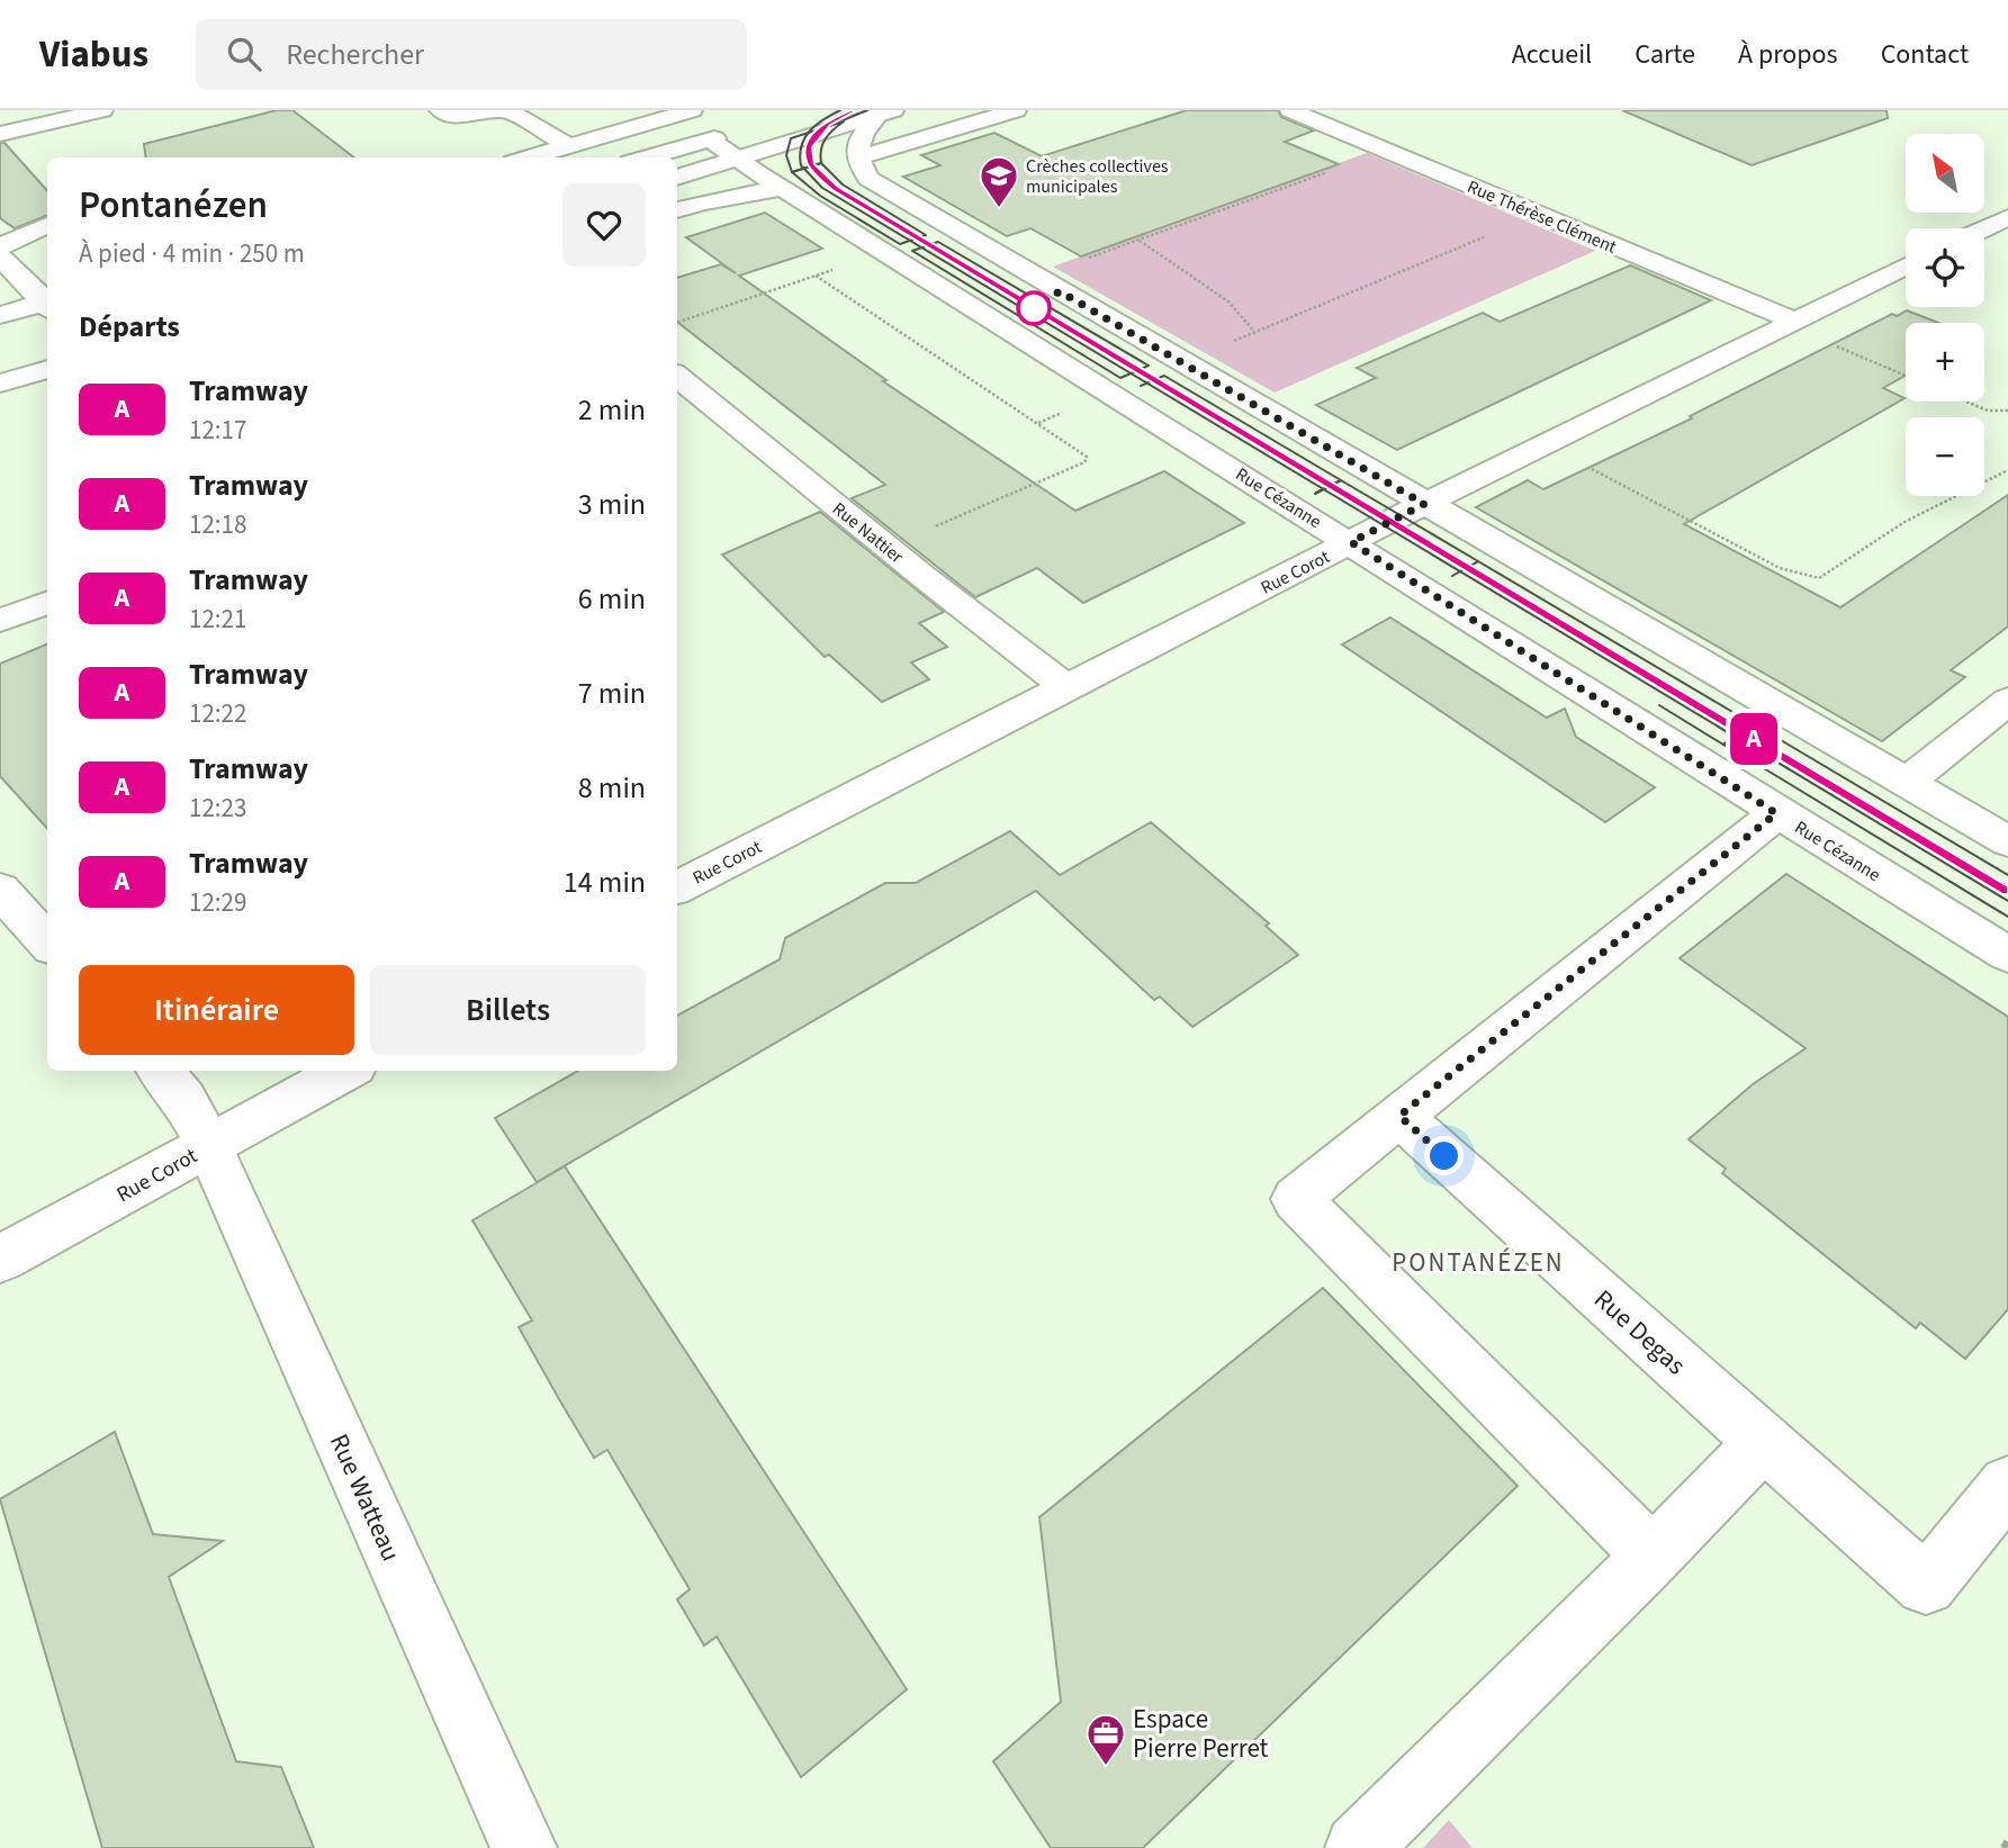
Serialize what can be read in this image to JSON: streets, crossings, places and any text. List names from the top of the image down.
{
  "streets": {
    "street": [
      "Rue Thérèse Clément",
      "Rue Cézanne",
      "Rue Nattier",
      "Rue Corot",
      "Rue Degas",
      "Rue Watteau"
    ]
  },
  "crossings": [
    ["Rue Thérèse Clément", "Rue Corot"],
    ["Rue Cézanne", "Rue Corot"],
    ["Rue Nattier", "Rue Corot"],
    ["Rue Corot", "Rue Watteau"]
  ],
  "districts": ["PONTANÉZEN"],
  "places": {
    "school or university": ["Crèches collectives municipales"],
    "office": ["Espace Pierre Perret"]
  },
  "lines": ["tram line A"],
  "north": "top left",
  "page": {
    "header": "Viabus",
    "search": "Rechercher",
    "nav": [
      "Accueil",
      "Carte",
      "À propos",
      "Contact"
    ],
    "on_map": "A",
    "map_buttons": ["+", "−"],
    "heading": [
      ["Pontanézen", "À pied · 4 min · 250 m"],
      "Départs"
    ],
    "list": [
      {
        "mark": "A",
        "name": "Tramway",
        "note": "12:17",
        "value": "2 min"
      },
      {
        "mark": "A",
        "name": "Tramway",
        "note": "12:18",
        "value": "3 min"
      },
      {
        "mark": "A",
        "name": "Tramway",
        "note": "12:21",
        "value": "6 min"
      },
      {
        "mark": "A",
        "name": "Tramway",
        "note": "12:22",
        "value": "7 min"
      },
      {
        "mark": "A",
        "name": "Tramway",
        "note": "12:23",
        "value": "8 min"
      },
      {
        "mark": "A",
        "name": "Tramway",
        "note": "12:29",
        "value": "14 min"
      }
    ],
    "buttons": ["Itinéraire", "Billets"]
  }
}
